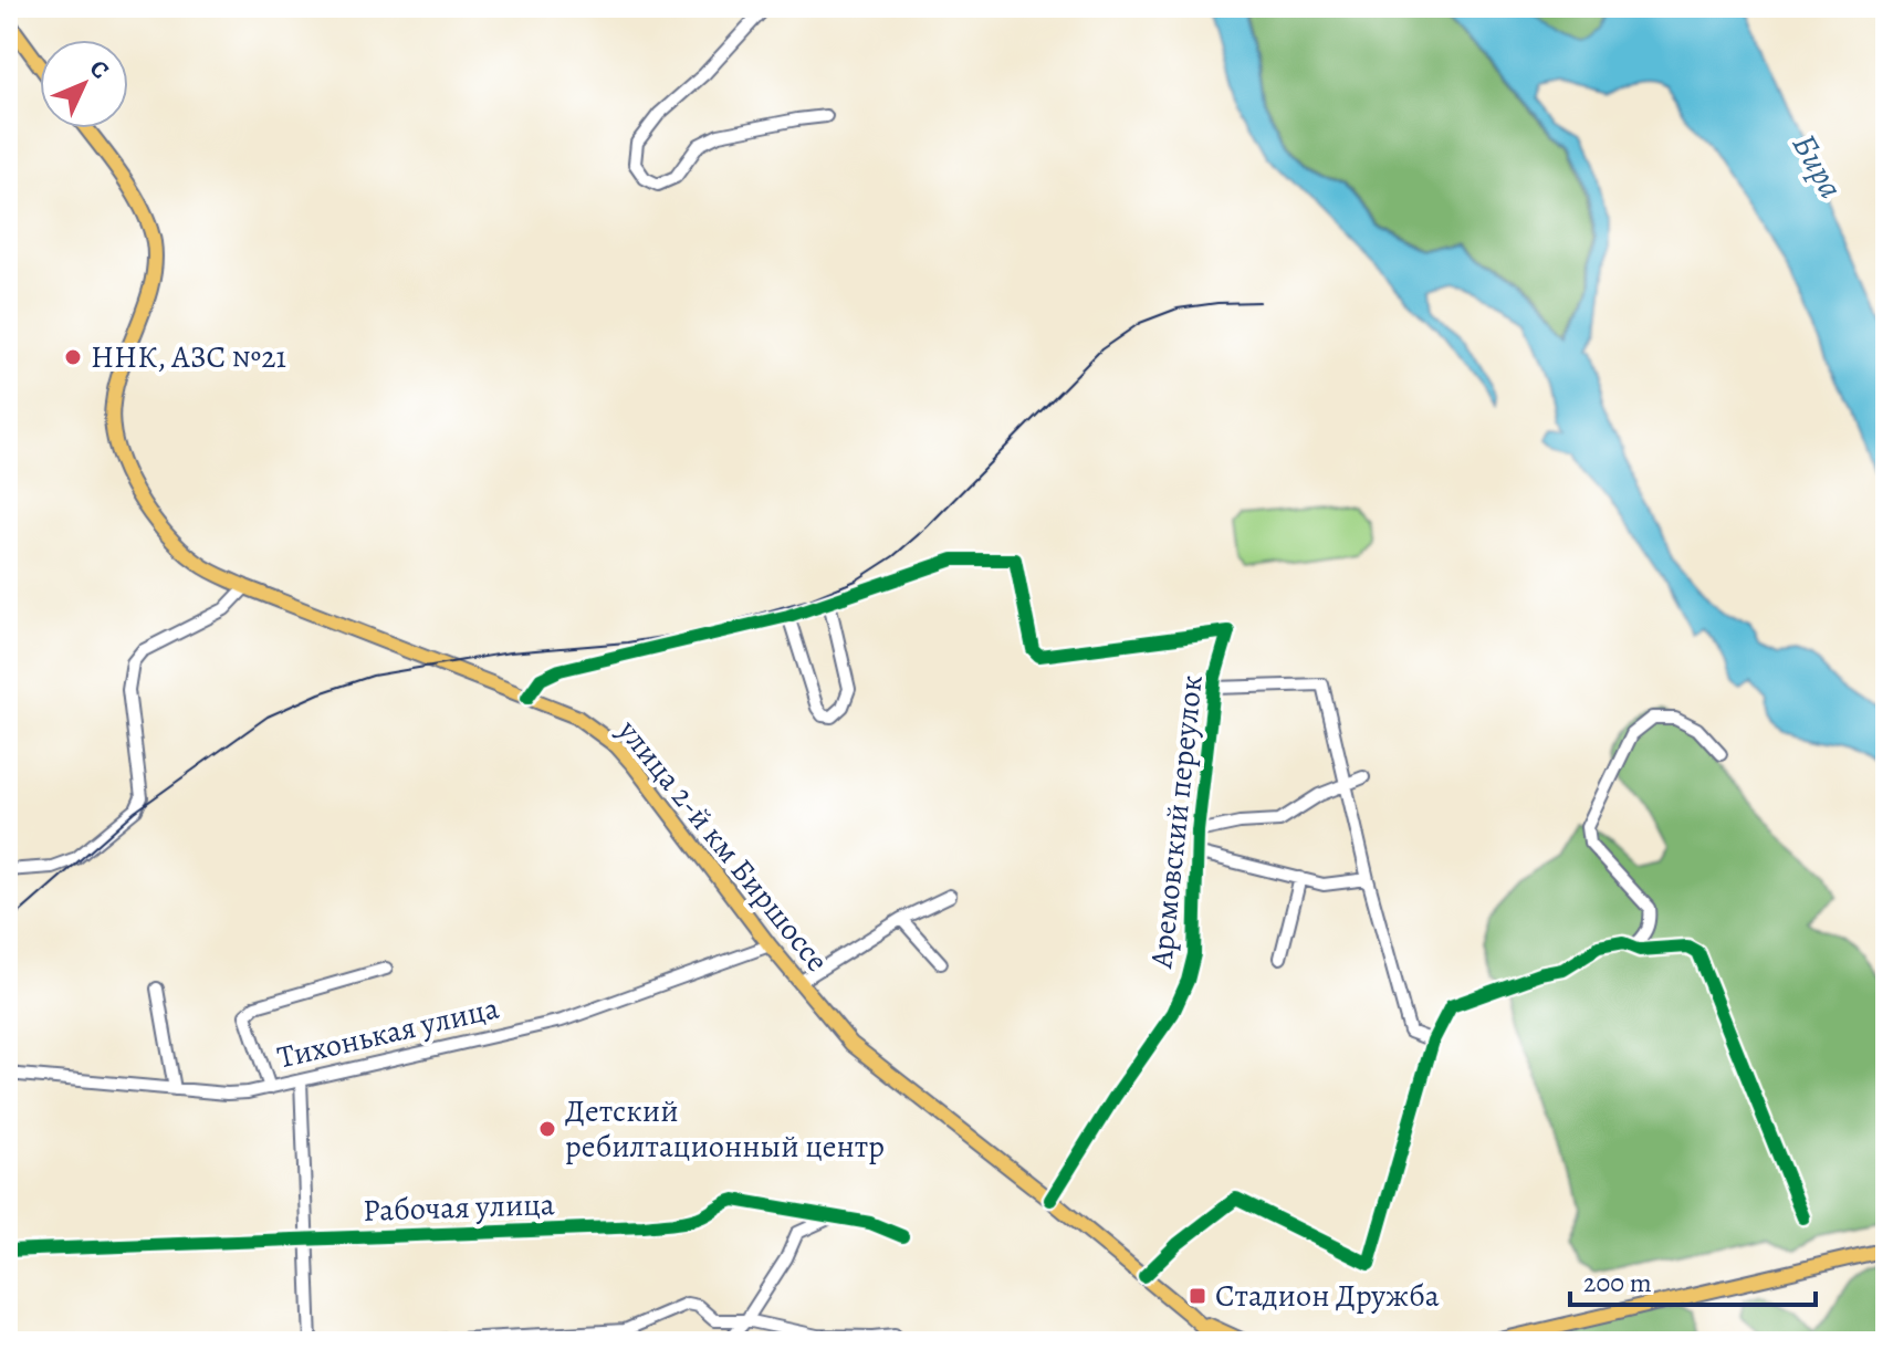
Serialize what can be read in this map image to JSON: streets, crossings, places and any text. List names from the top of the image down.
{
  "streets": {
    "main road": ["улица 2-й км Биршоссе"],
    "street": ["Аремовский переулок", "Тихонькая улица", "Рабочая улица"]
  },
  "crossings": [
    ["Аремовский переулок", "улица 2-й км Биршоссе"],
    ["улица 2-й км Биршоссе", "Тихонькая улица"]
  ],
  "water": ["Бира"],
  "places": {
    "other": ["ННК, АЗС №21", "Детский ребилтационный центр"],
    "transit": ["Стадион Дружба"]
  },
  "scale_bar": "200 m",
  "north": "top right"
}
